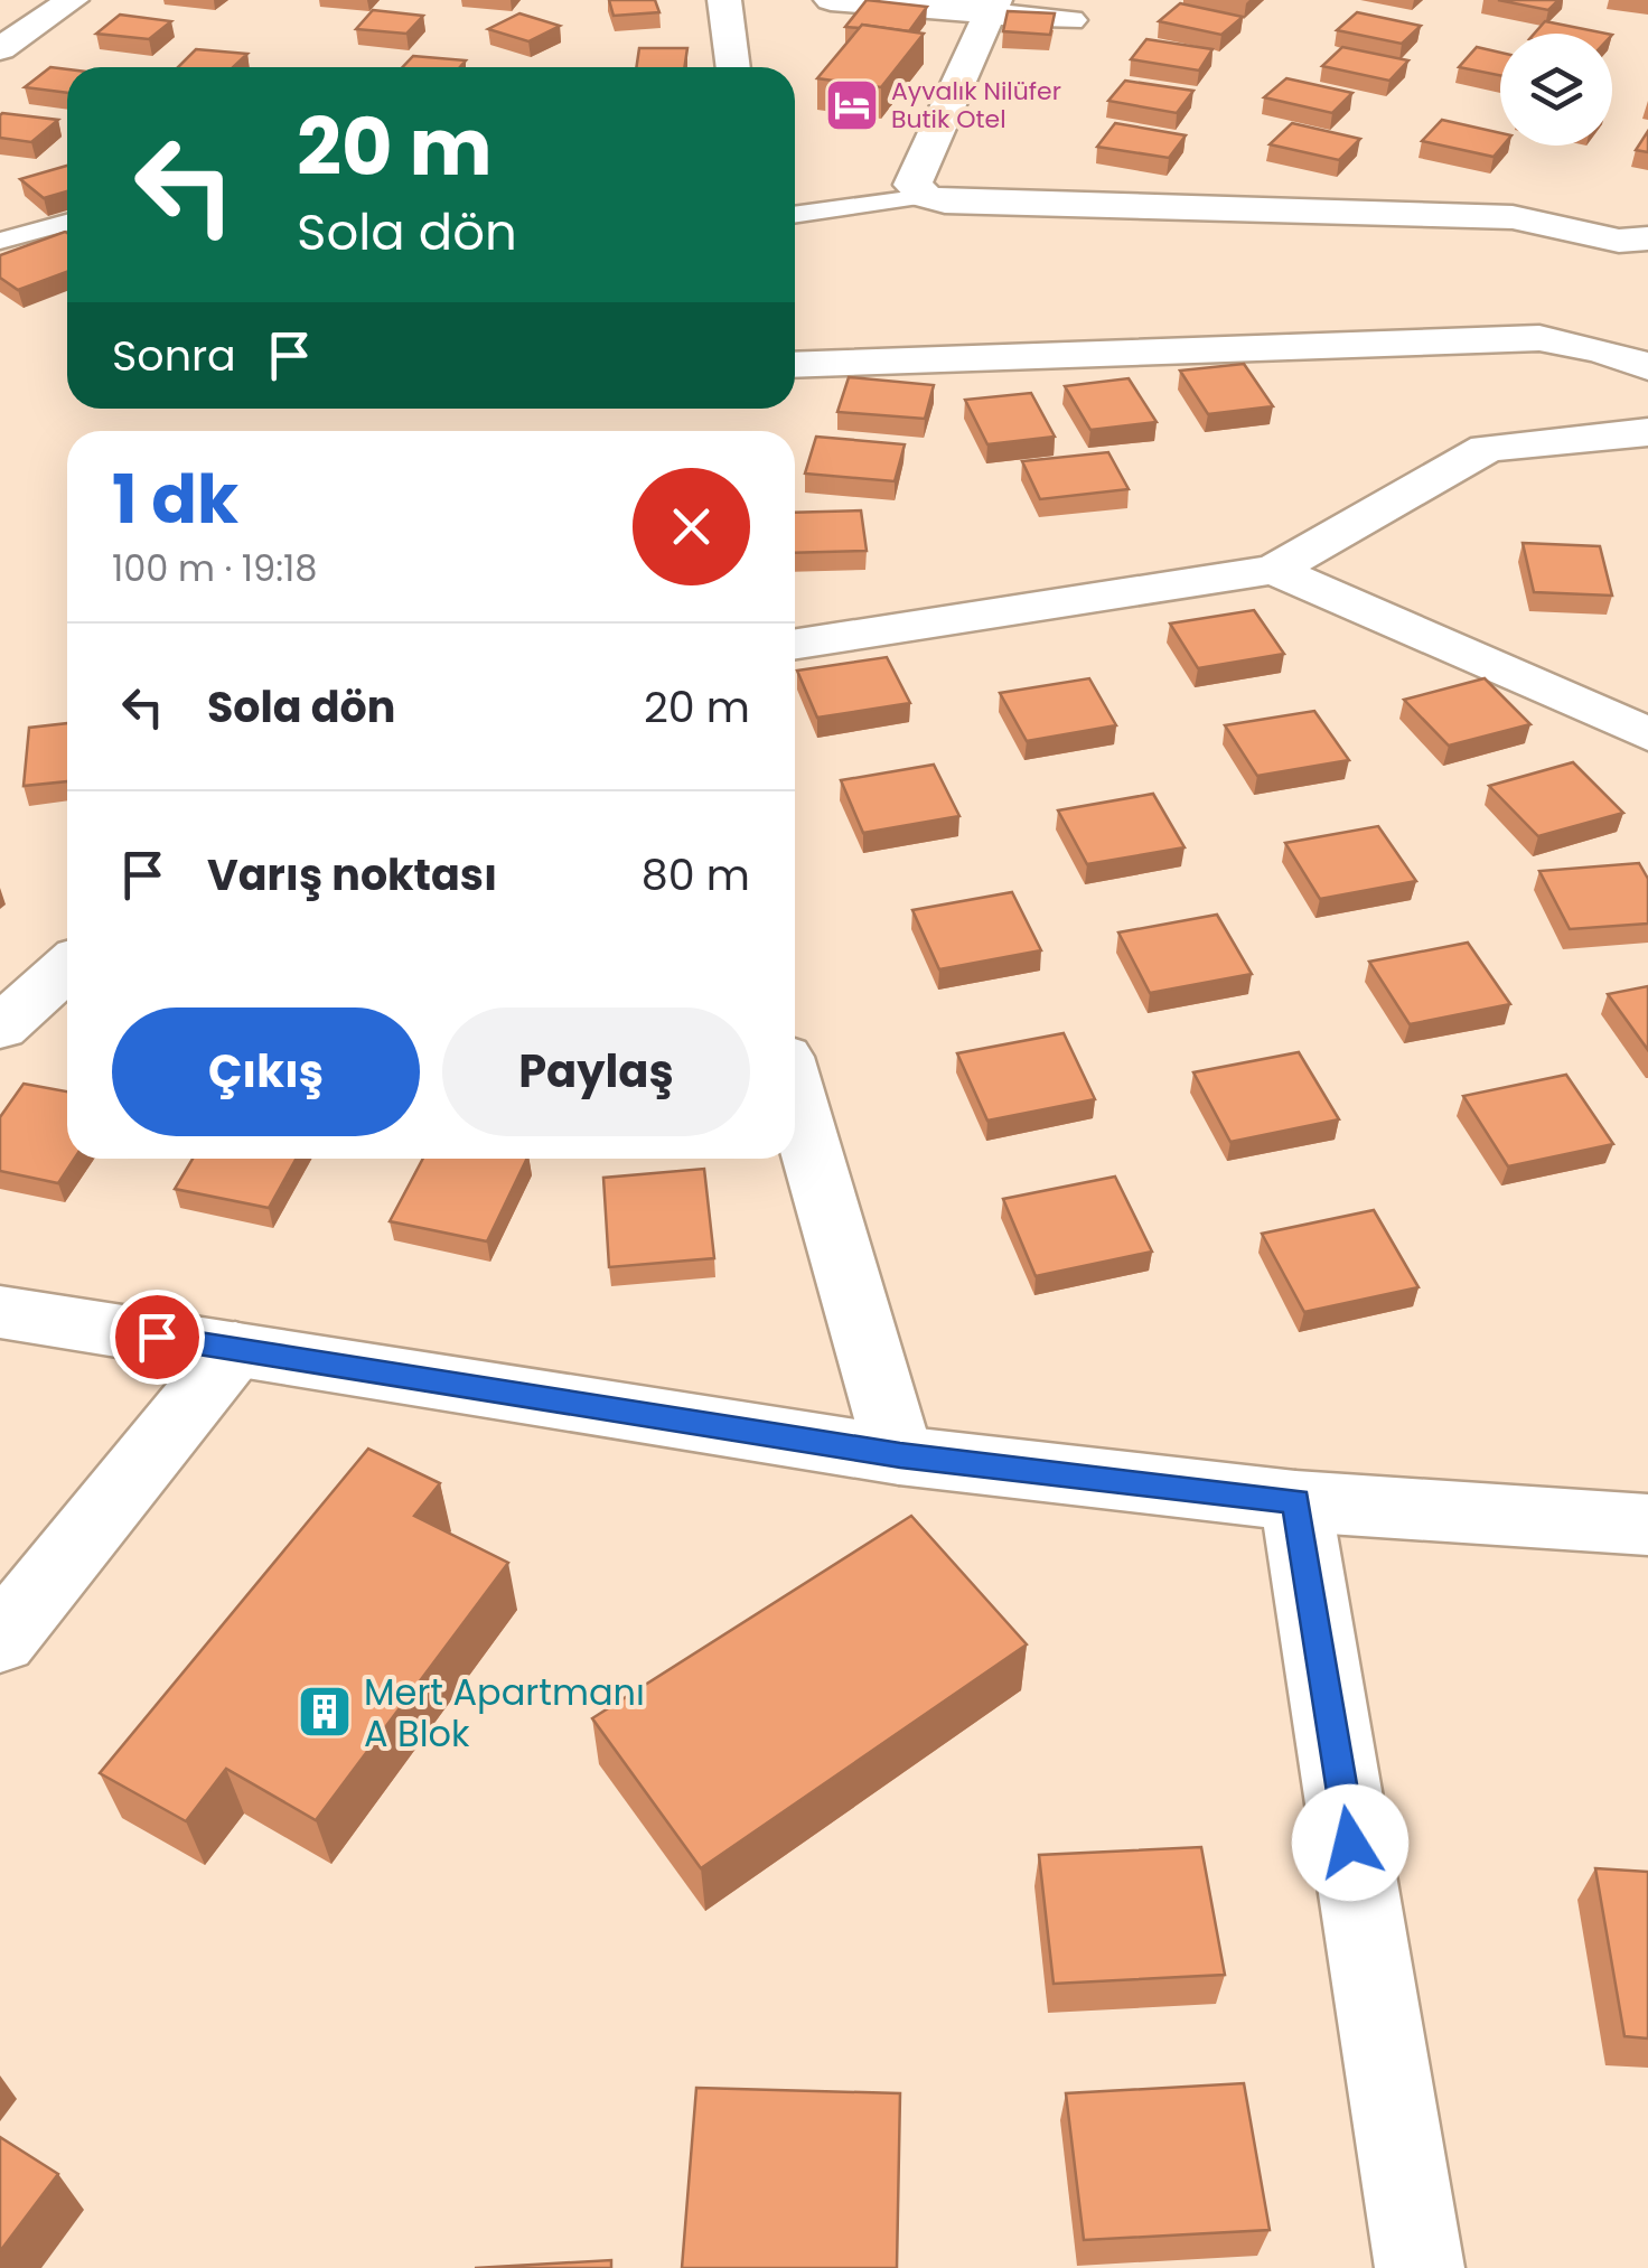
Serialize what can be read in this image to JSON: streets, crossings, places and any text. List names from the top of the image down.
{
  "places": {
    "hotel": ["Ayvalık Nilüfer Butik Otel"],
    "building": ["Mert Apartmanı A Blok"]
  },
  "page": {
    "turn": ["20 m", "Sola dön"],
    "then": "Sonra",
    "heading": ["1 dk", "100 m · 19:18"],
    "list": [
      {
        "name": "Sola dön",
        "value": "20 m"
      },
      {
        "name": "Varış noktası",
        "value": "80 m"
      }
    ],
    "buttons": ["Çıkış", "Paylaş"]
  }
}
